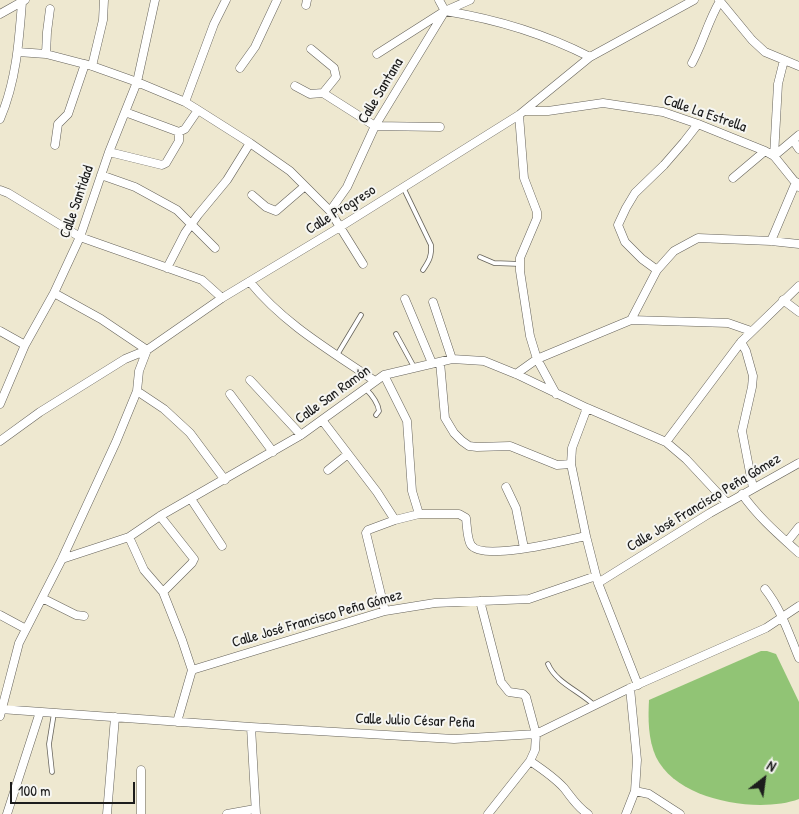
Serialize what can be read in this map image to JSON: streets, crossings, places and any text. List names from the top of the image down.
{
  "streets": {
    "street": [
      "Calle Santana",
      "Calle La Estrella",
      "Calle Santidad",
      "Calle Progreso",
      "Calle San Ramón",
      "Calle José Francisco Peña Gómez",
      "Calle Julio César Peña"
    ]
  },
  "crossings": [
    ["Calle La Estrella", "Calle Progreso"],
    ["Calle San Ramón", "Calle José Francisco Peña Gómez"]
  ],
  "scale_bar": "100 m",
  "north": "top right"
}
